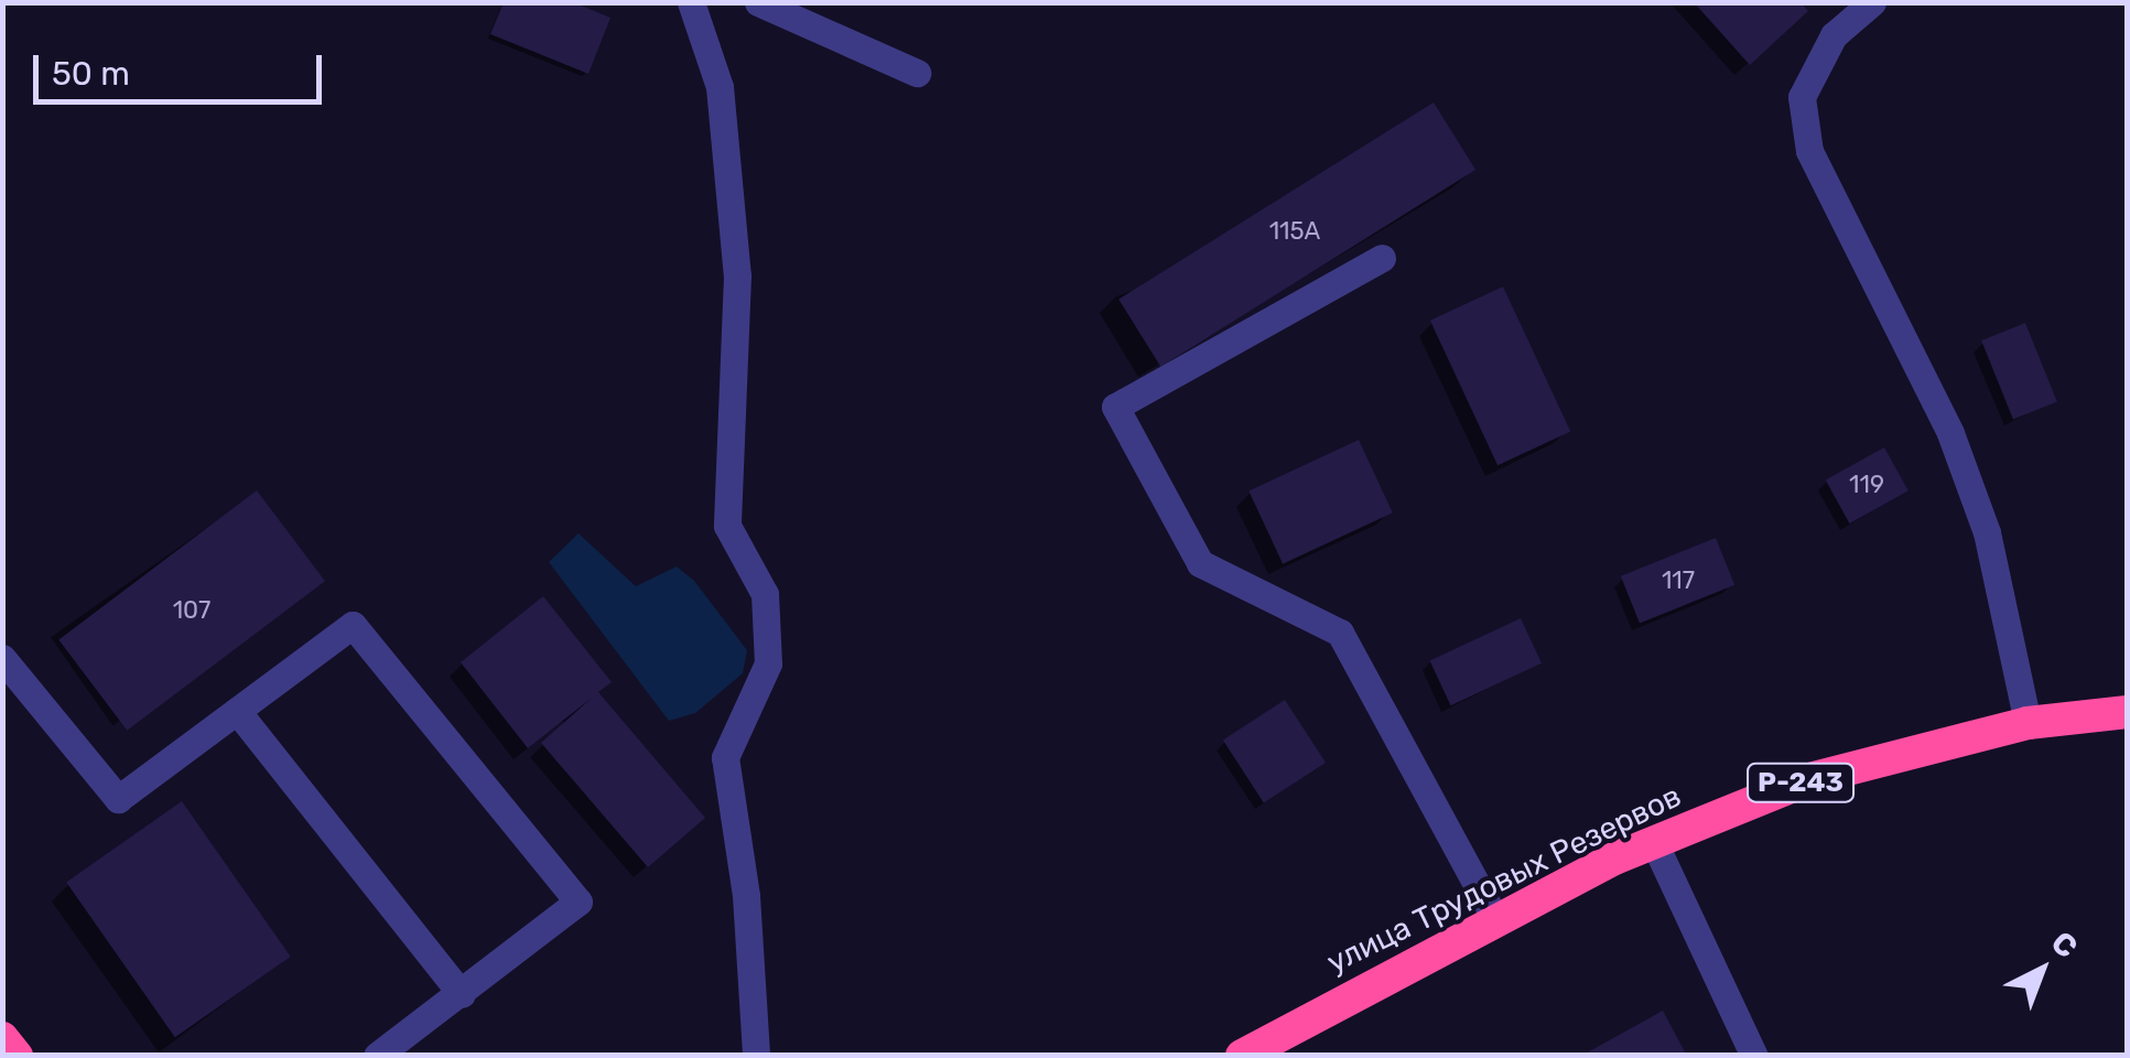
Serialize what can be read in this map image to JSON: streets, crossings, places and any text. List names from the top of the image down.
{
  "streets": {
    "highway": ["Р-243", "улица Трудовых Резервов"]
  },
  "house_numbers": [
    "115А",
    "119",
    "117",
    "107"
  ],
  "scale_bar": "50 m",
  "north": "top right"
}
